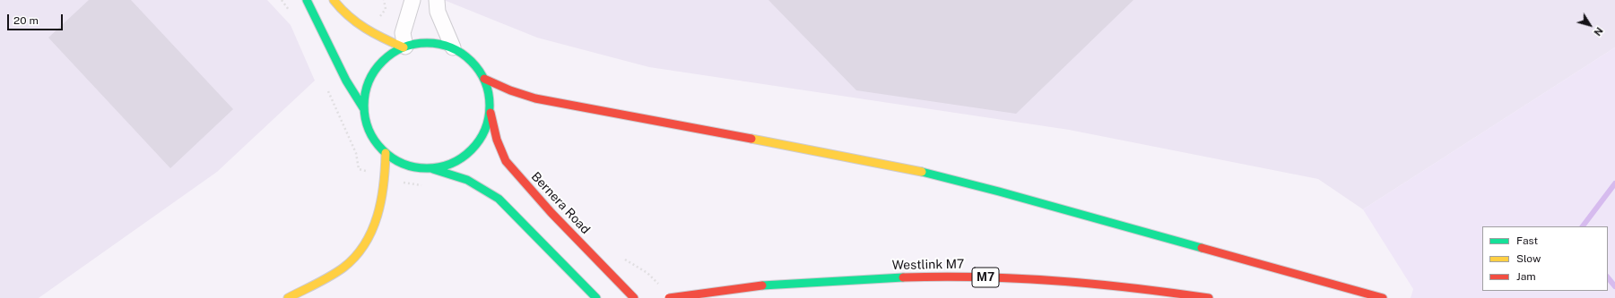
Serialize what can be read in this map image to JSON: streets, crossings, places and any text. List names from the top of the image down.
{
  "streets": {
    "main road": ["Bernera Road", "Westlink M7", "M7"]
  },
  "legend": ["Fast", "Slow", "Jam"],
  "scale_bar": "20 m",
  "north": "bottom right"
}
